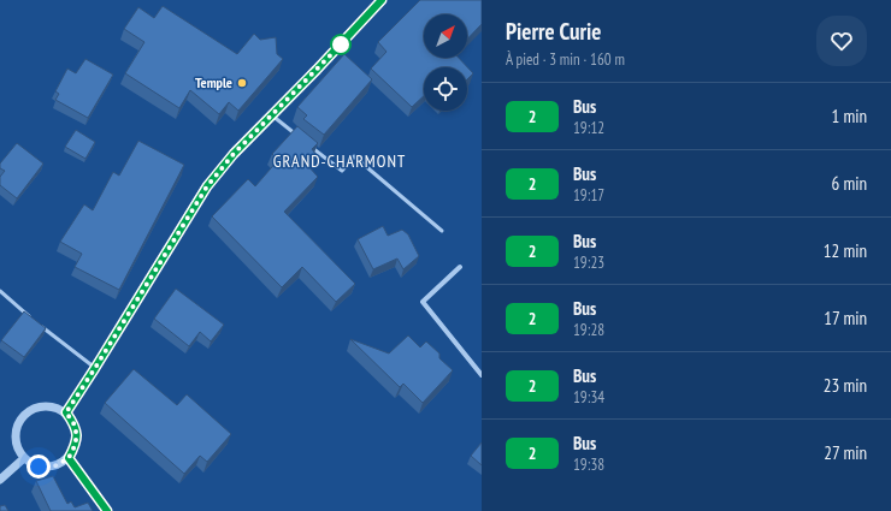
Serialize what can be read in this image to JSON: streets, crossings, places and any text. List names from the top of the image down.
{
  "districts": ["GRAND-CHARMONT"],
  "places": ["Temple"],
  "lines": ["bus line 2"],
  "north": "top right",
  "page": {
    "heading": ["Pierre Curie", "À pied · 3 min · 160 m"],
    "list": [
      {
        "mark": "2",
        "name": "Bus",
        "note": "19:12",
        "value": "1 min"
      },
      {
        "mark": "2",
        "name": "Bus",
        "note": "19:17",
        "value": "6 min"
      },
      {
        "mark": "2",
        "name": "Bus",
        "note": "19:23",
        "value": "12 min"
      },
      {
        "mark": "2",
        "name": "Bus",
        "note": "19:28",
        "value": "17 min"
      },
      {
        "mark": "2",
        "name": "Bus",
        "note": "19:34",
        "value": "23 min"
      },
      {
        "mark": "2",
        "name": "Bus",
        "note": "19:38",
        "value": "27 min"
      }
    ]
  }
}
